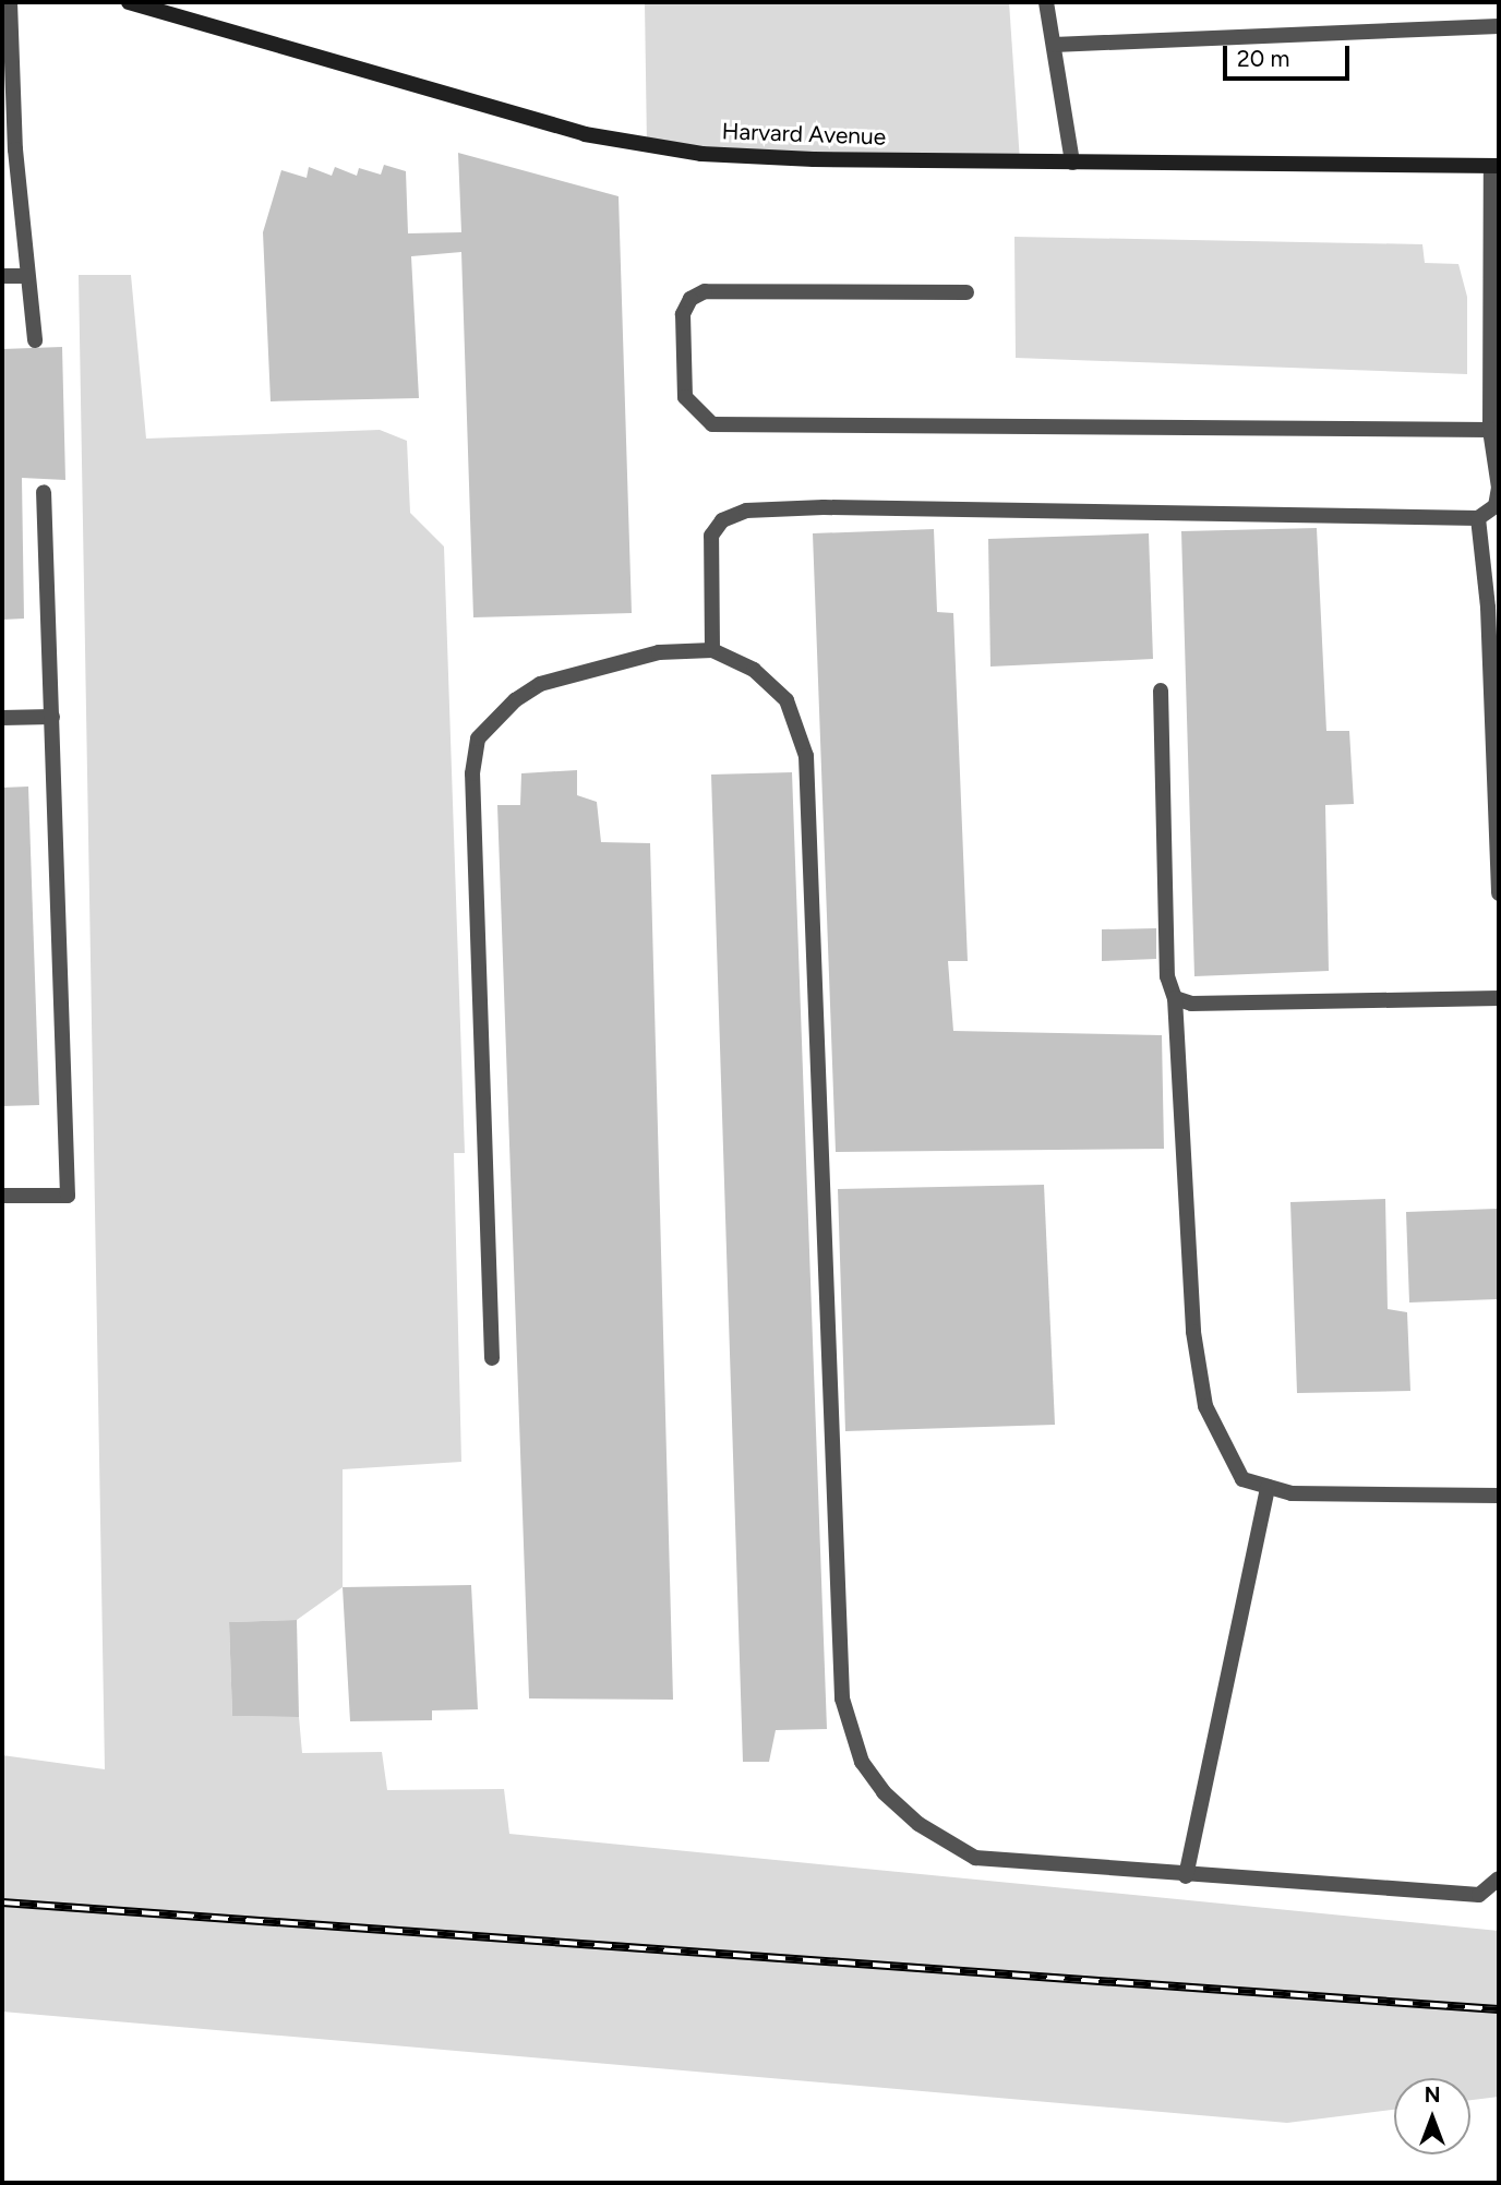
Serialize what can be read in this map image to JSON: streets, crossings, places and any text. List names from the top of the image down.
{
  "streets": {
    "main road": ["Harvard Avenue"]
  },
  "scale_bar": "20 m",
  "north": "top"
}
